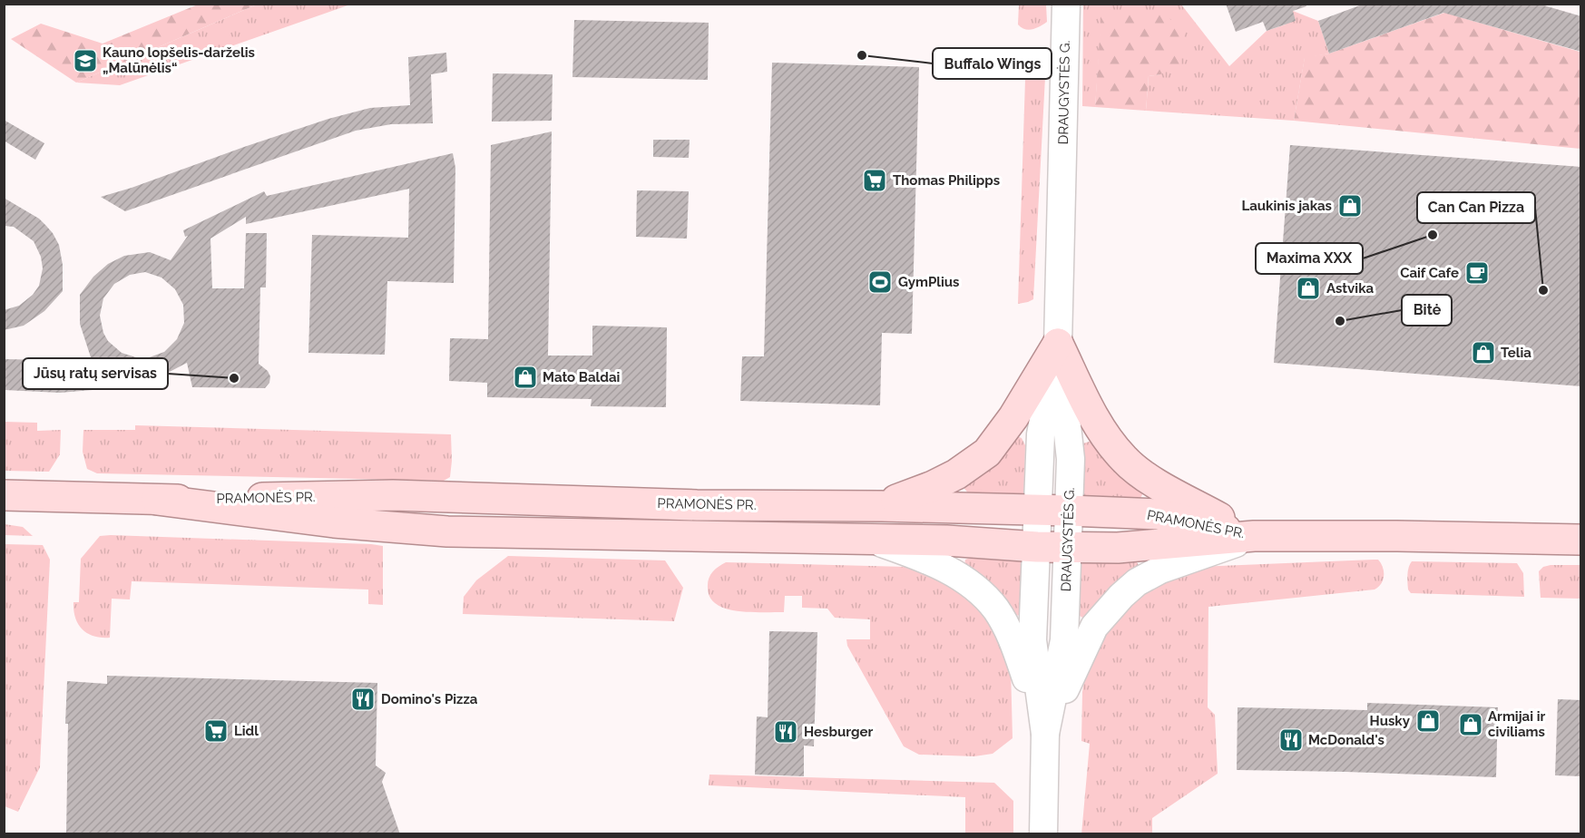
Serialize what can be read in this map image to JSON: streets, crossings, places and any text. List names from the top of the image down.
{
  "streets": {
    "main road": ["DRAUGYSTĖS G.", "PRAMONĖS PR."]
  },
  "crossings": [
    ["DRAUGYSTĖS G.", "PRAMONĖS PR."]
  ],
  "places": {
    "other": [
      "Buffalo Wings",
      "Maxima XXX",
      "Can Can Pizza",
      "Bitė",
      "Jūsų ratų servisas"
    ],
    "school or university": ["Kauno lopšelis-darželis „Malūnėlis“"],
    "supermarket": ["Thomas Philipps", "Lidl"],
    "shop": [
      "Laukinis jakas",
      "Astvika",
      "Telia",
      "Mato Baldai",
      "Husky",
      "Armijai ir civiliams"
    ],
    "cafe": ["Caif Cafe"],
    "sports": ["GymPlius"],
    "restaurant": ["Domino's Pizza", "Hesburger", "McDonald's"]
  }
}
